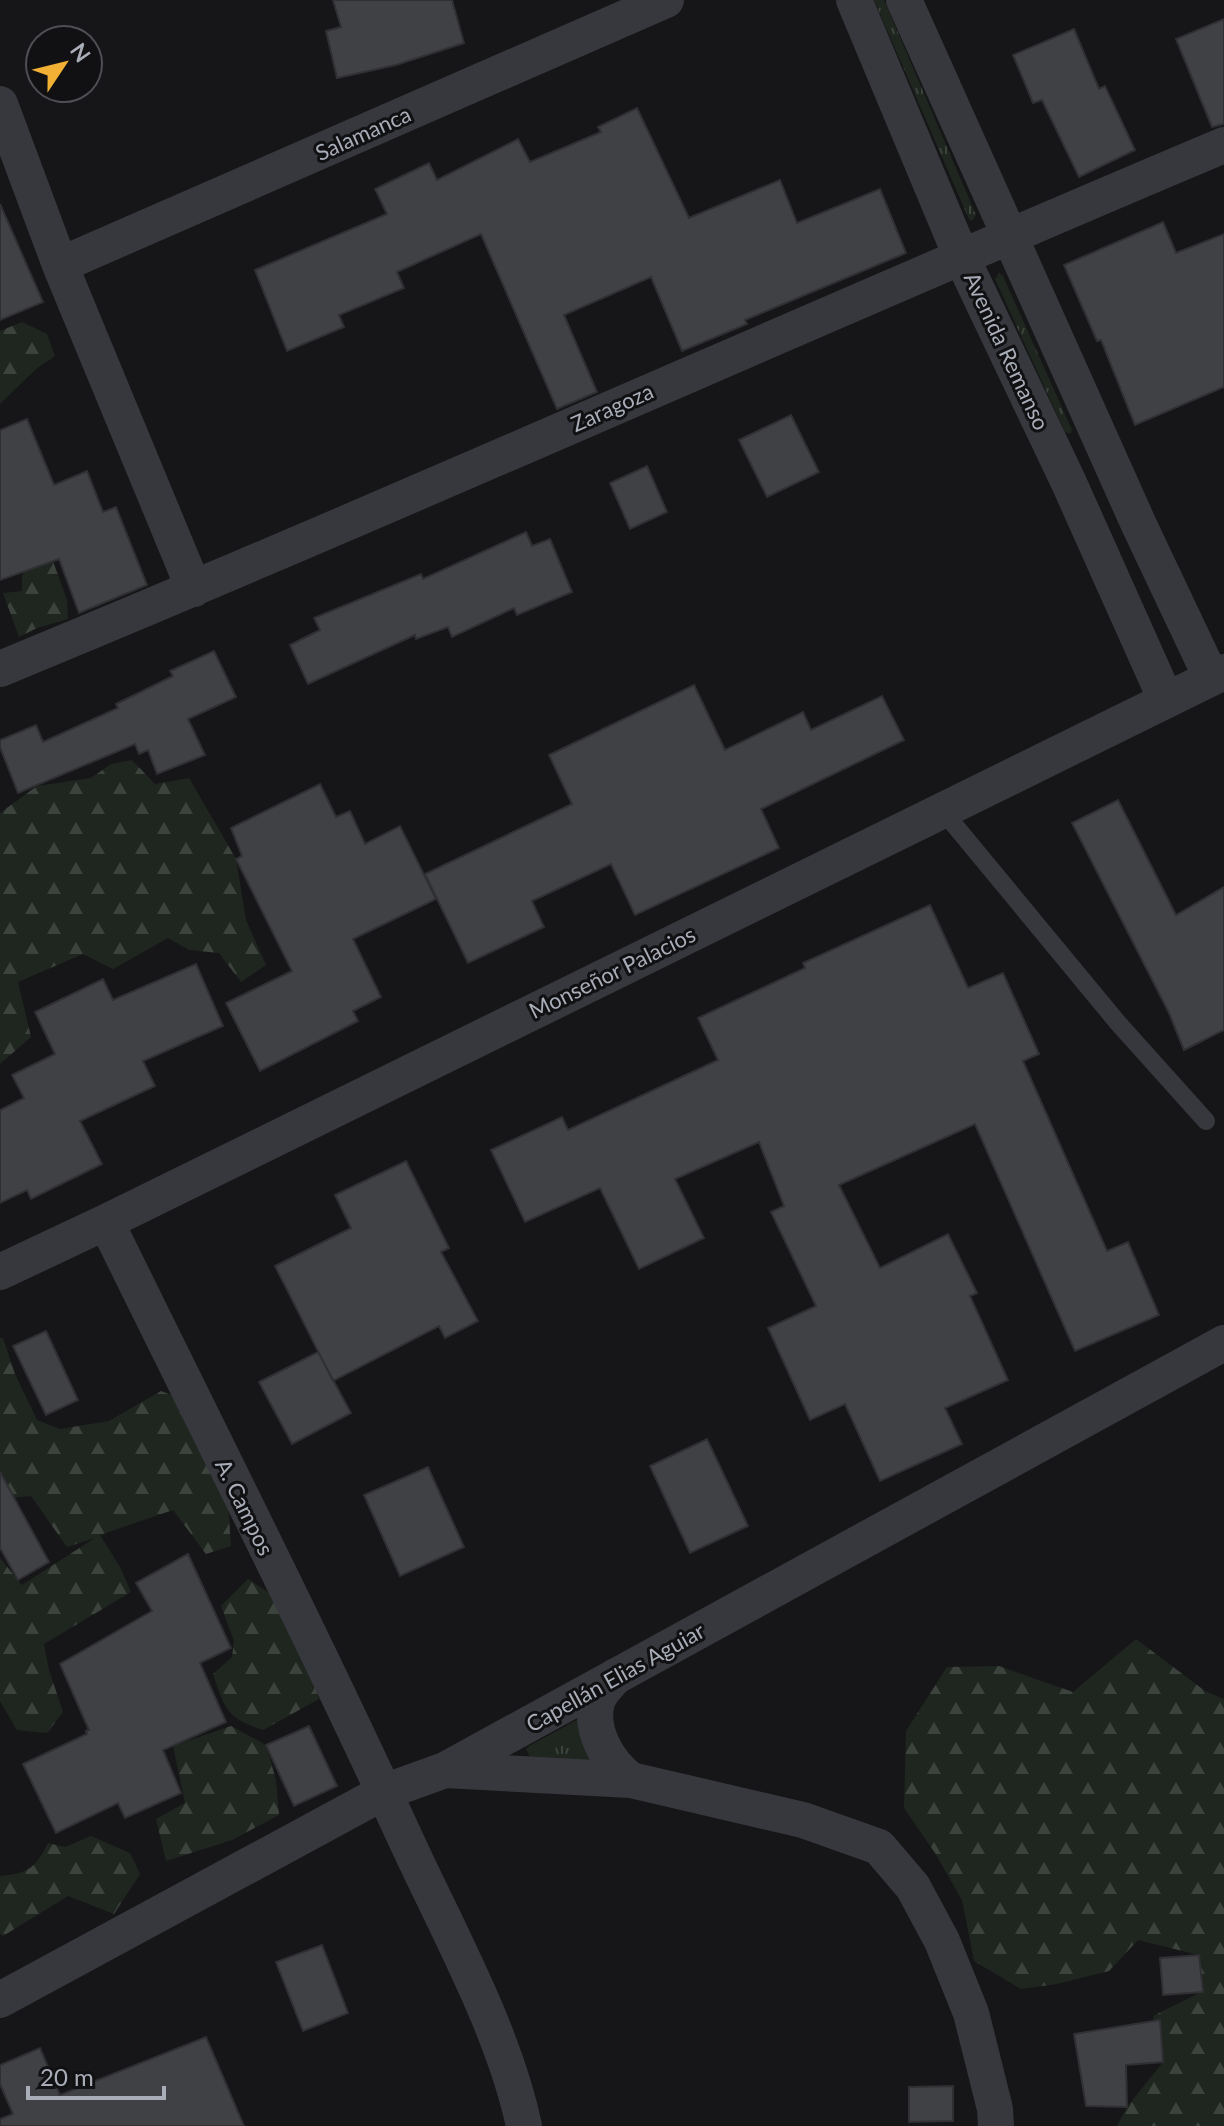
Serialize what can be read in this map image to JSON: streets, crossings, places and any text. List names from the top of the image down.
{
  "streets": {
    "street": [
      "Salamanca",
      "Avenida Remanso",
      "Zaragoza",
      "Monseñor Palacios",
      "A. Campos",
      "Capellán Elias Aguiar"
    ]
  },
  "crossings": [
    ["Avenida Remanso", "Zaragoza"],
    ["Avenida Remanso", "Monseñor Palacios"],
    ["Monseñor Palacios", "A. Campos"],
    ["A. Campos", "Capellán Elias Aguiar"]
  ],
  "scale_bar": "20 m",
  "north": "top right"
}
